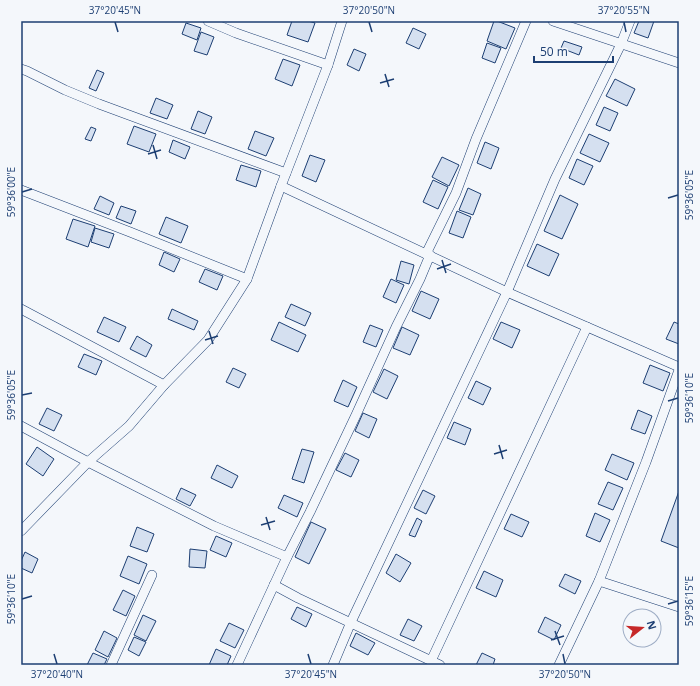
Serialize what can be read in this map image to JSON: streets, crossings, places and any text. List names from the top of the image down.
{
  "scale_bar": "50 m",
  "north": "right",
  "coordinates": [
    "37°20'45\"N",
    "37°20'50\"N",
    "37°20'55\"N",
    "59°36'00\"E",
    "59°36'05\"E",
    "59°36'10\"E",
    "59°36'15\"E",
    "37°20'40\"N"
  ]
}
